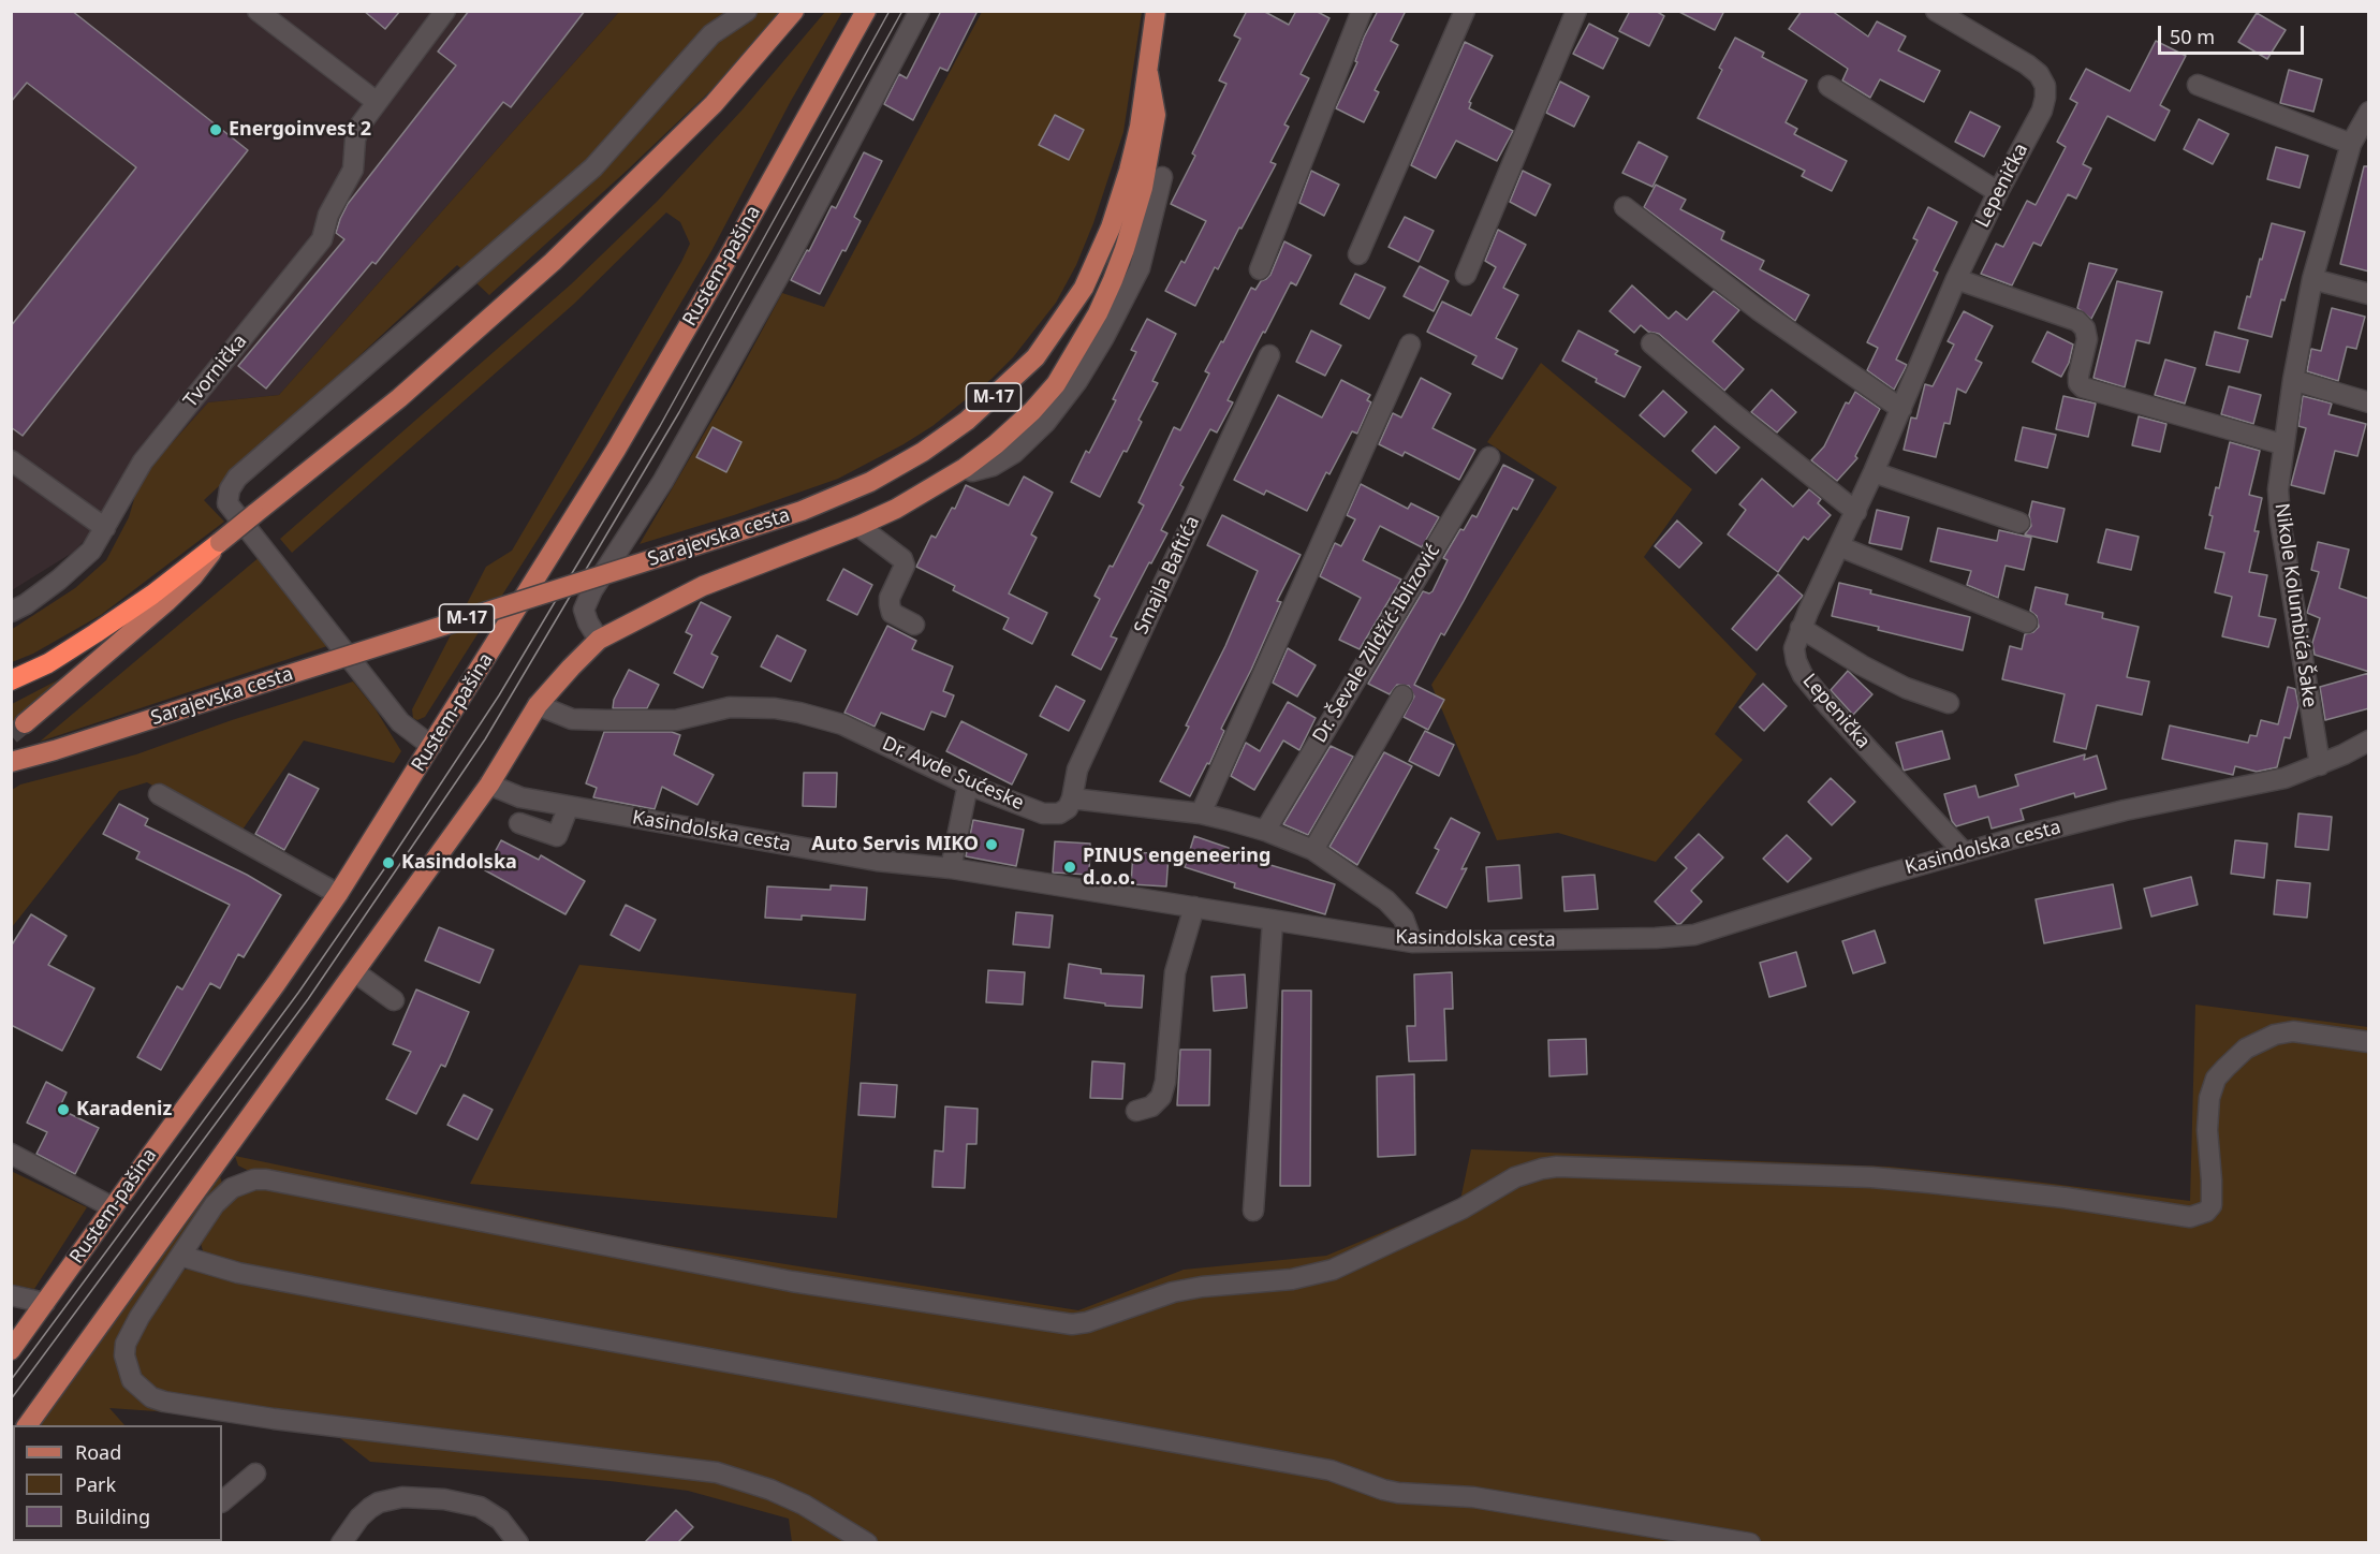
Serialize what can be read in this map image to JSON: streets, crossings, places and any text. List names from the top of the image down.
{
  "streets": {
    "main road": ["Rustem-pašina", "M-17", "Sarajevska cesta"],
    "street": [
      "Lepenička",
      "Tvornička",
      "Smajla Baftića",
      "Nikole Kolumbića Šake",
      "Dr. Ševale Zildžić-Iblizović",
      "Dr. Avde Sućeske",
      "Kasindolska cesta"
    ]
  },
  "crossings": [
    ["Lepenička", "Kasindolska cesta"],
    ["Smajla Baftića", "Dr. Avde Sućeske"],
    ["Nikole Kolumbića Šake", "Kasindolska cesta"]
  ],
  "places": [
    "Energoinvest 2",
    "Auto Servis MIKO",
    "Kasindolska",
    "PINUS engeneering d.o.o.",
    "Karadeniz"
  ],
  "legend": ["Road", "Park", "Building"],
  "scale_bar": "50 m"
}
